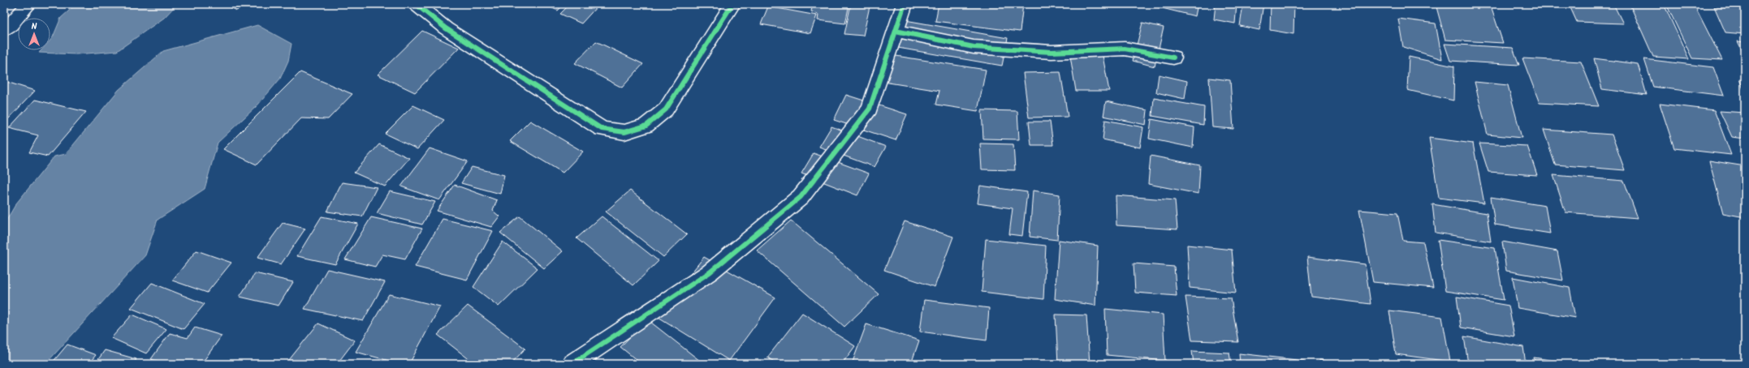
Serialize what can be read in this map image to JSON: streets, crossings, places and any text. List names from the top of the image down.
{
  "north": "top"
}
